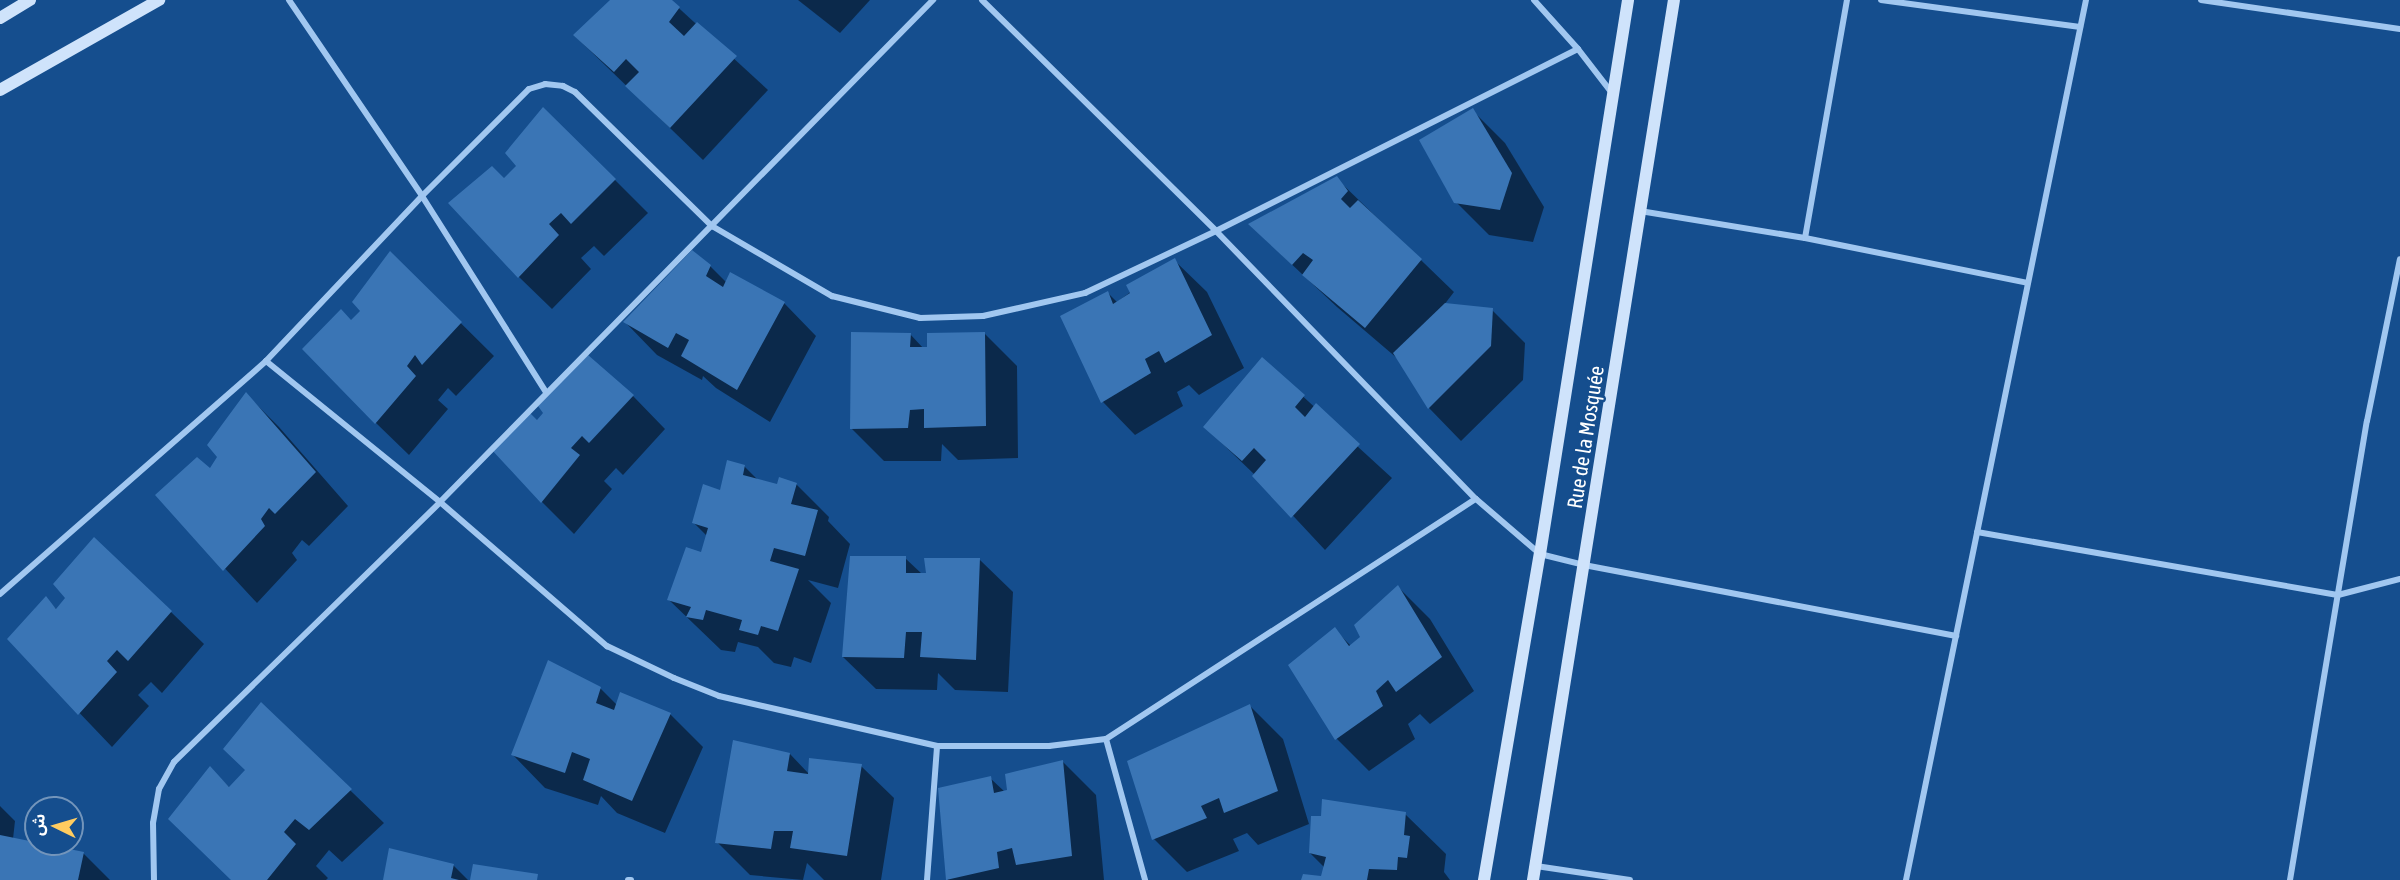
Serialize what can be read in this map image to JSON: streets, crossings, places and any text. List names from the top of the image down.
{
  "streets": {
    "main road": ["Rue de la Mosquée"]
  },
  "north": "left"
}
